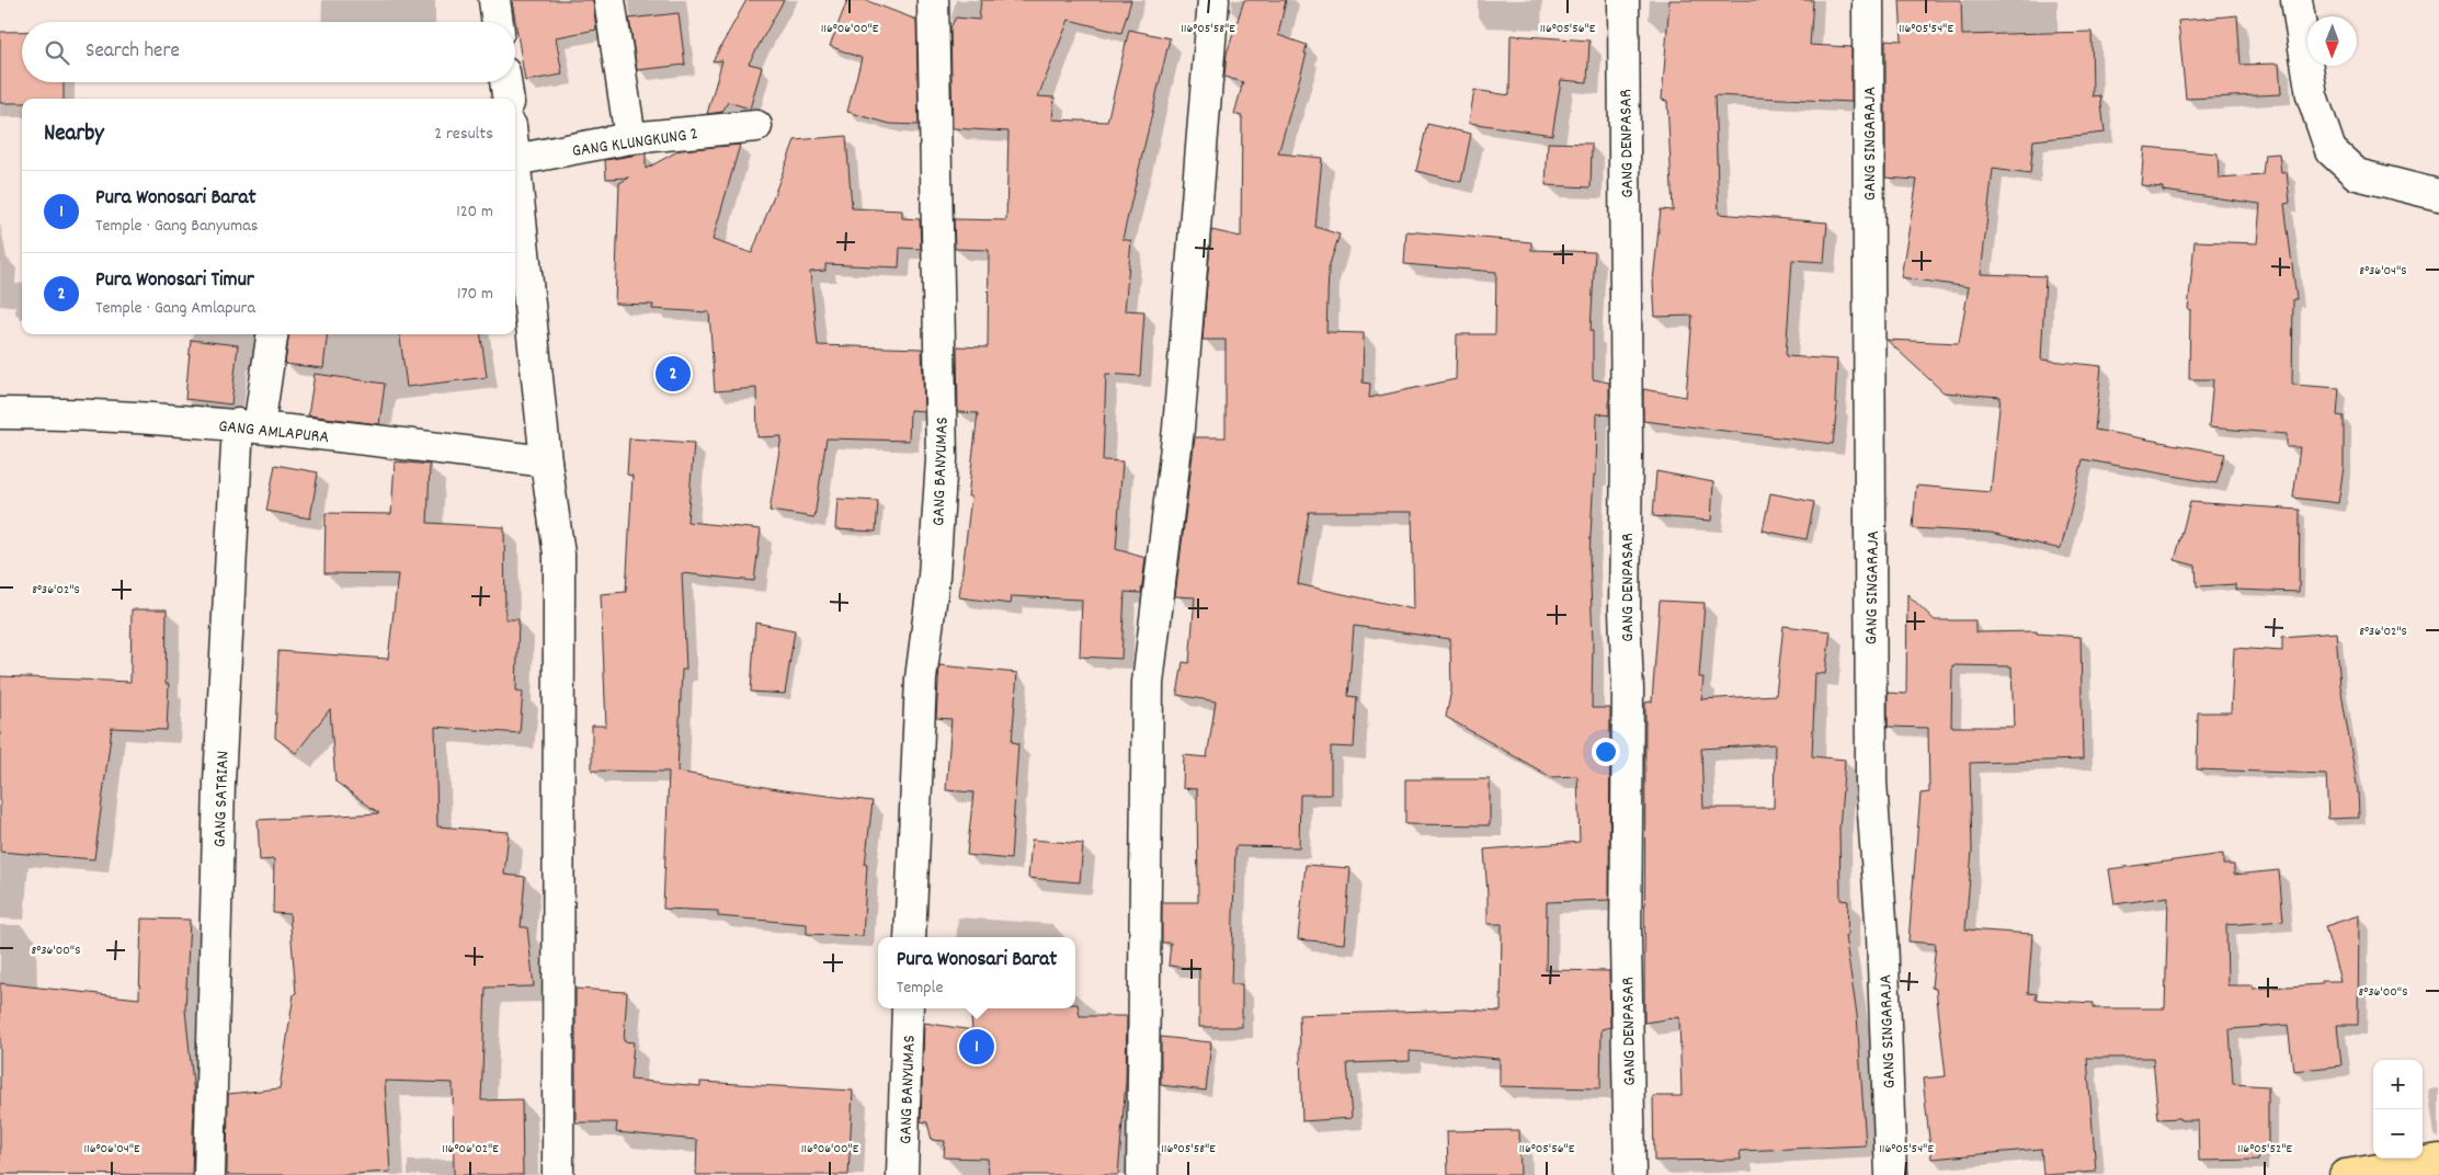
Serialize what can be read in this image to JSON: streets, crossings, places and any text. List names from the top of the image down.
{
  "streets": {
    "street": [
      "GANG KLUNGKUNG 2",
      "GANG DENPASAR",
      "GANG SINGARAJA",
      "GANG AMLAPURA",
      "GANG BANYUMAS",
      "GANG SATRIAN"
    ]
  },
  "crossings": [
    ["GANG AMLAPURA", "GANG SATRIAN"]
  ],
  "north": "bottom",
  "page": {
    "search": "Search here",
    "heading": ["Nearby", "2 results"],
    "list": [
      {
        "mark": "1",
        "name": "Pura Wonosari Barat",
        "note": "Temple · Gang Banyumas",
        "value": "120 m"
      },
      {
        "mark": "2",
        "name": "Pura Wonosari Timur",
        "note": "Temple · Gang Amlapura",
        "value": "170 m"
      }
    ],
    "pins": ["2", "1"],
    "popup": ["Pura Wonosari Barat", "Temple"],
    "map_buttons": ["+", "−"]
  },
  "coordinates": [
    "116°06'00\"E",
    "116°05'58\"E",
    "116°05'56\"E",
    "116°05'54\"E",
    "8°36'04\"S",
    "8°36'02\"S",
    "8°36'00\"S",
    "116°06'04\"E",
    "116°06'02\"E",
    "116°05'52\"E"
  ]
}
